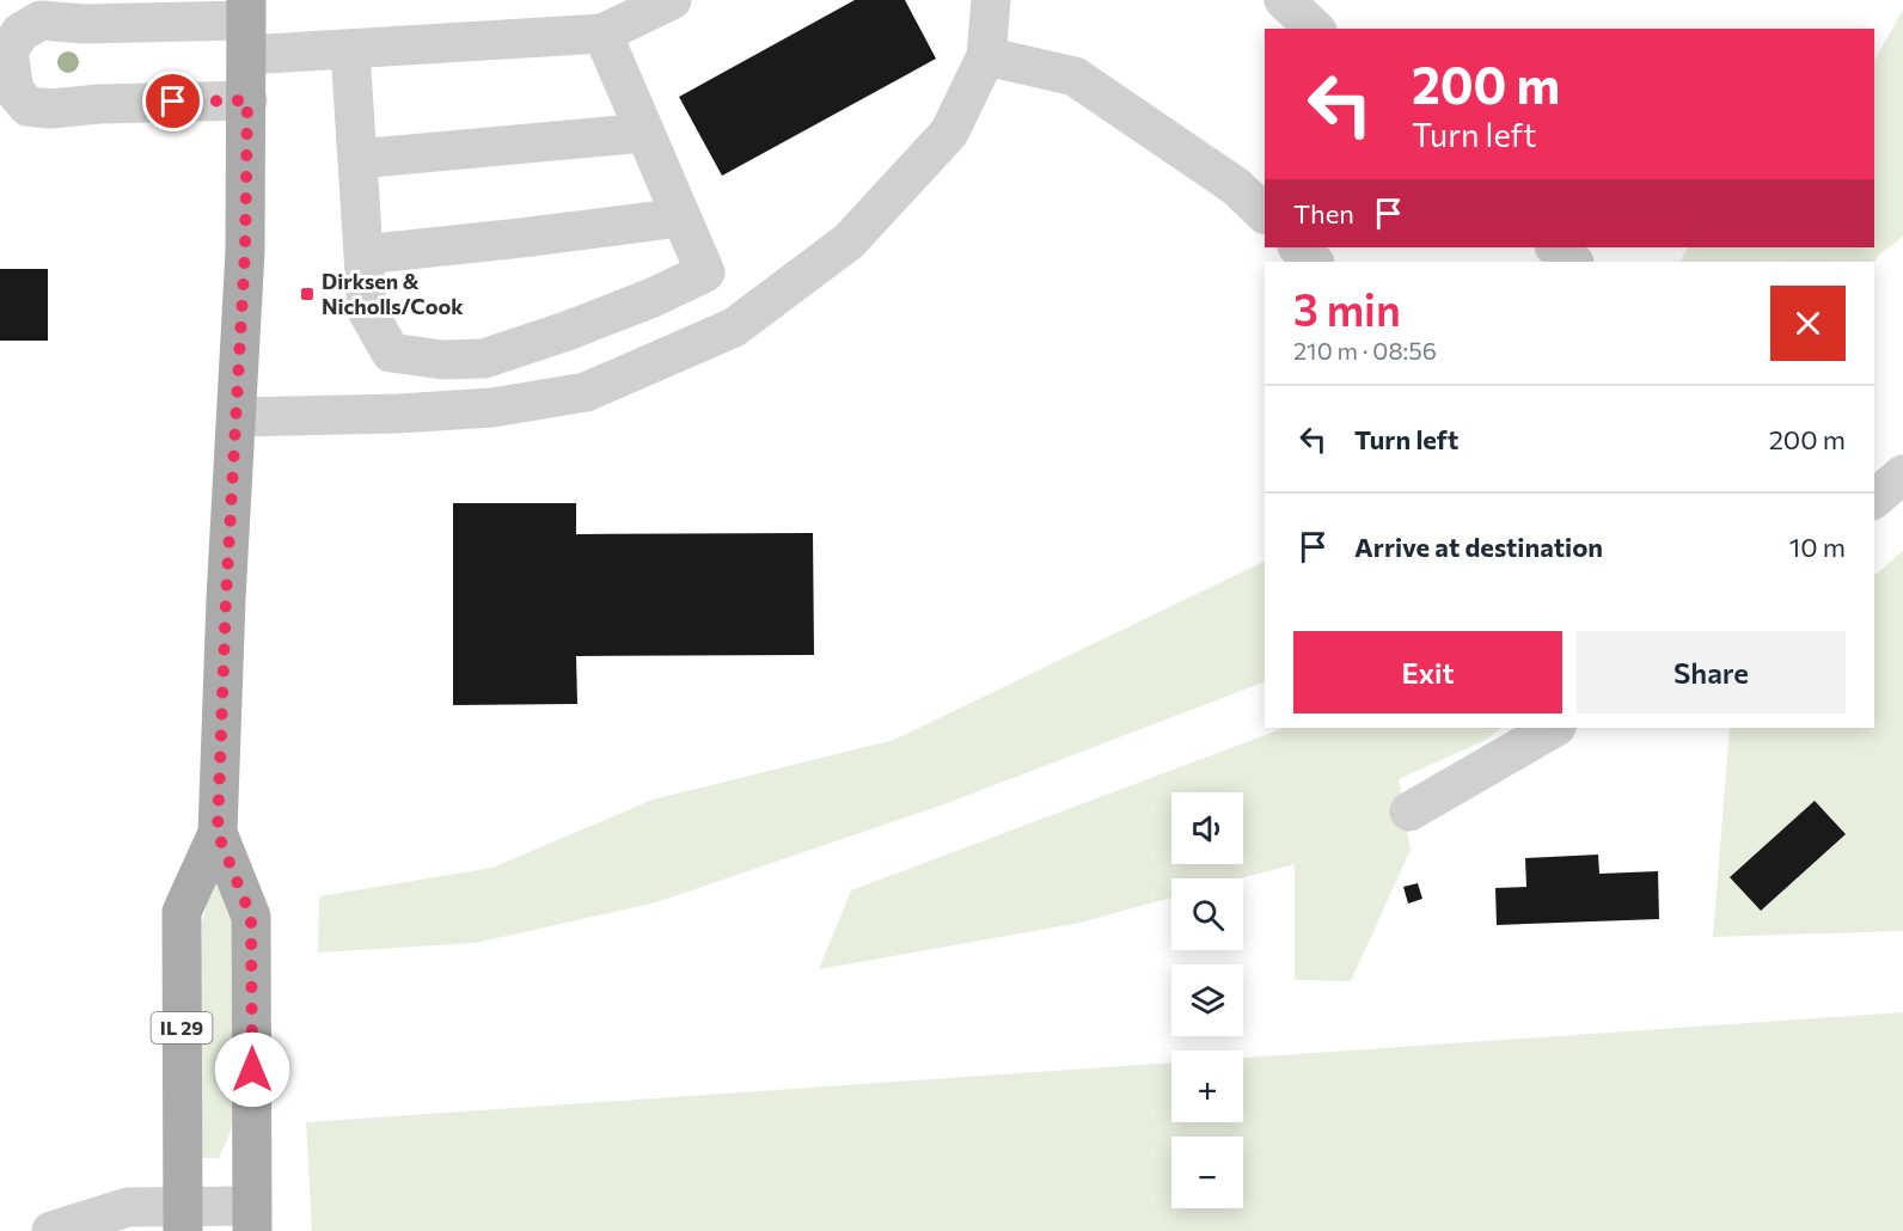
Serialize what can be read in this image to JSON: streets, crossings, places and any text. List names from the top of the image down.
{
  "streets": {
    "main road": ["IL 29"]
  },
  "places": {
    "transit": ["Dirksen & Nicholls/Cook"]
  },
  "page": {
    "turn": ["200 m", "Turn left"],
    "then": "Then",
    "heading": ["3 min", "210 m · 08:56"],
    "list": [
      {
        "name": "Turn left",
        "value": "200 m"
      },
      {
        "name": "Arrive at destination",
        "value": "10 m"
      }
    ],
    "buttons": ["Exit", "Share"],
    "map_buttons": ["+", "−"]
  }
}
